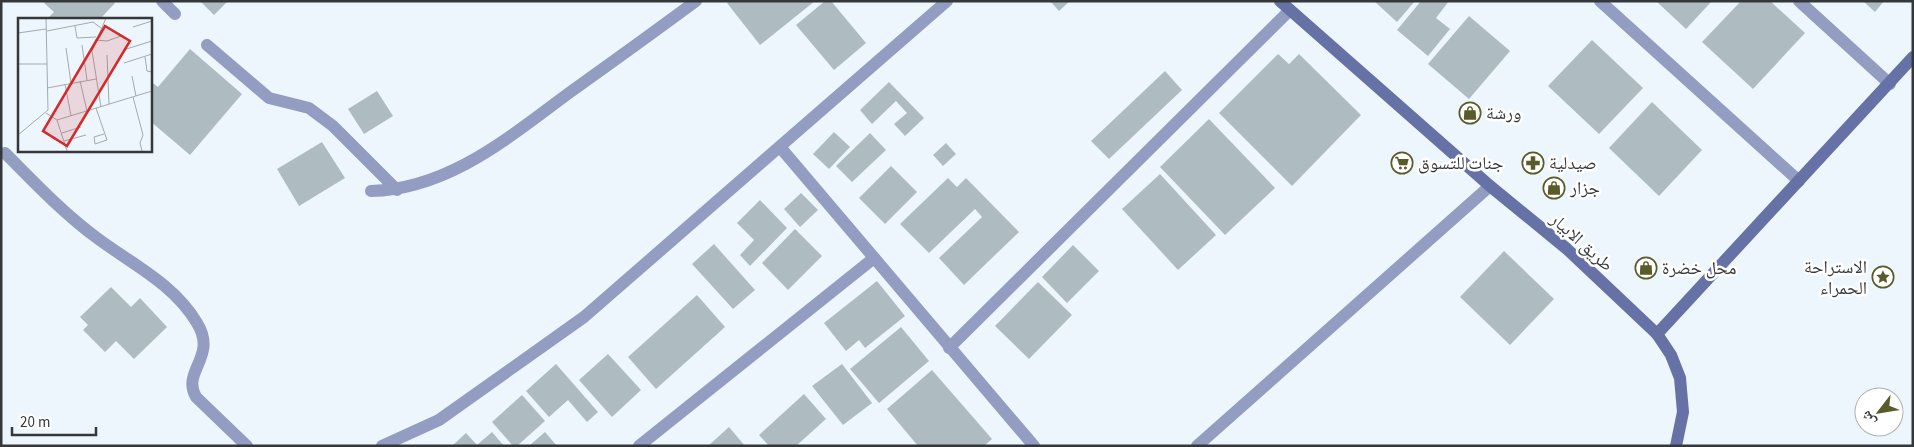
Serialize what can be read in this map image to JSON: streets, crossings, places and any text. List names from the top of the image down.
{
  "streets": {
    "main road": ["طريق الابيار"]
  },
  "places": {
    "shop": ["ورشة", "جزار", "محل خضرة"],
    "supermarket": ["جنات للتسوق"],
    "pharmacy": ["صيدلية"],
    "place": ["الاستراحة الحمراء"]
  },
  "scale_bar": "20 m",
  "north": "bottom left"
}
